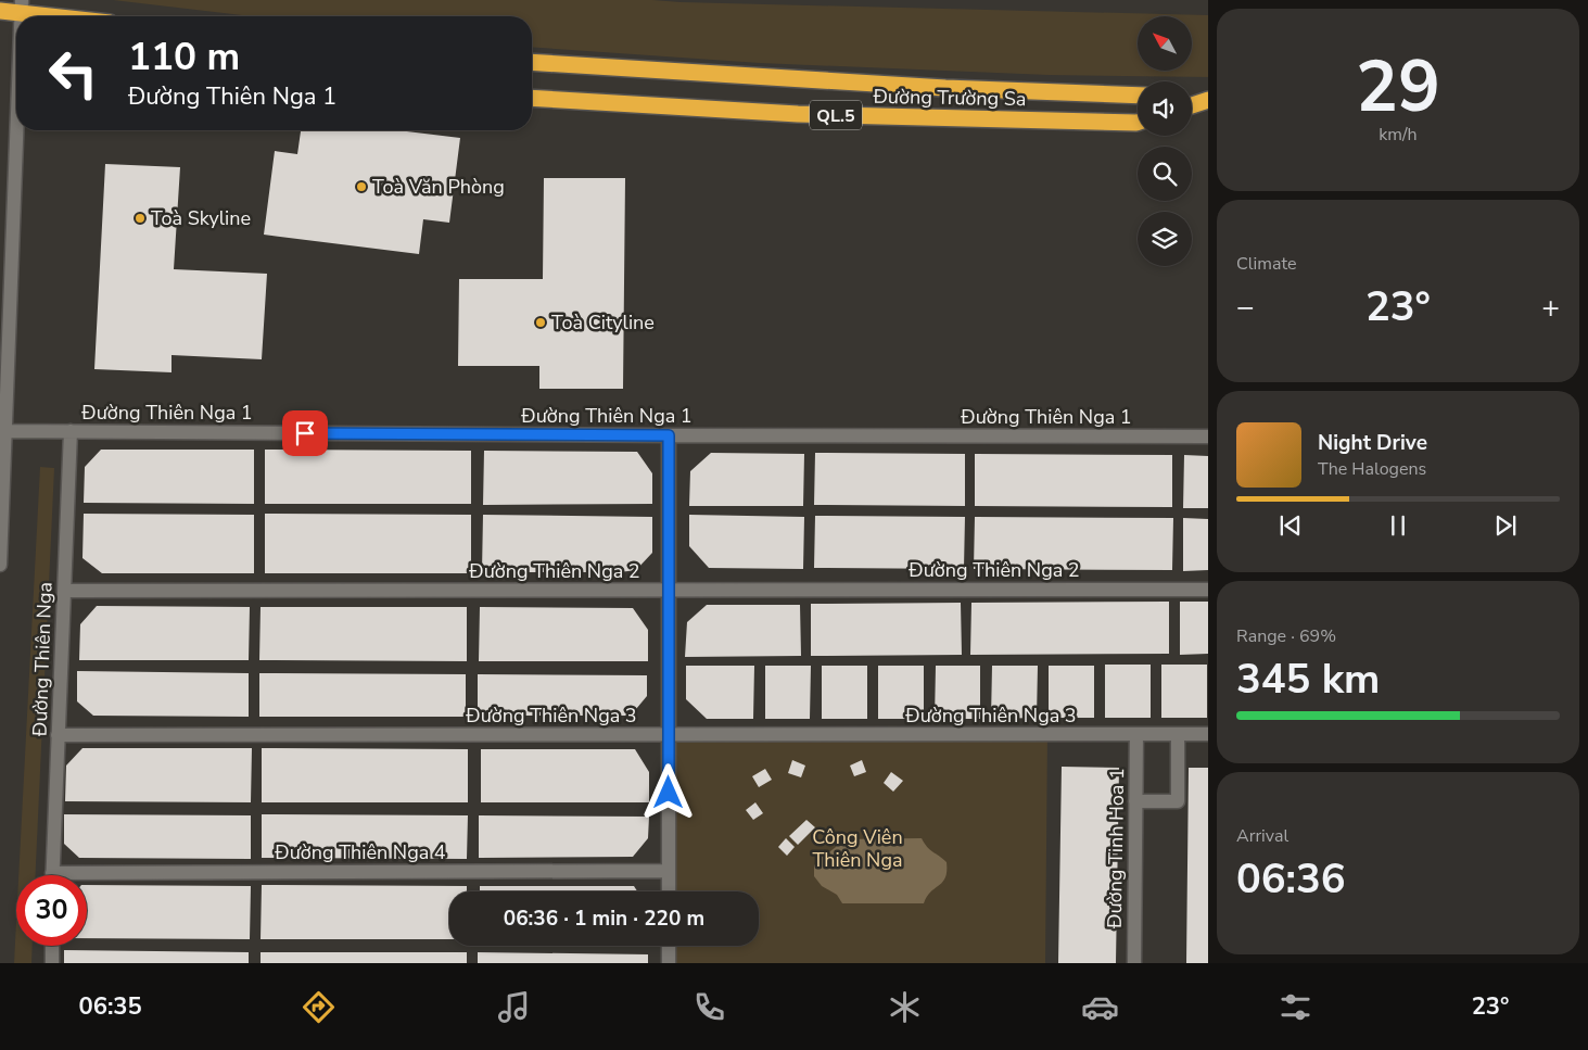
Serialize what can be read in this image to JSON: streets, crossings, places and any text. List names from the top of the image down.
{
  "streets": {
    "highway": ["Đường Trường Sa", "QL.5"],
    "street": [
      "Đường Thiên Nga 1",
      "Đường Thiên Nga 2",
      "Đường Thiên Nga",
      "Đường Thiên Nga 3",
      "Đường Tinh Hoa 1",
      "Đường Thiên Nga 4"
    ]
  },
  "crossings": [
    ["Đường Thiên Nga 1", "Đường Thiên Nga"],
    ["Đường Thiên Nga 2", "Đường Thiên Nga"],
    ["Đường Thiên Nga", "Đường Thiên Nga 3"],
    ["Đường Thiên Nga", "Đường Thiên Nga 4"],
    ["Đường Thiên Nga 3", "Đường Tinh Hoa 1"]
  ],
  "parks": ["Công Viên Thiên Nga"],
  "places": ["Toà Văn Phòng", "Toà Skyline", "Toà Cityline"],
  "north": "top left",
  "page": {
    "tile": [
      ["29", "km/h"],
      "Climate",
      ["Range · 69%", "345 km"],
      ["Arrival", "06:36"]
    ],
    "turn": ["110 m", "Đường Thiên Nga 1"],
    "heat": ["−", "23°", "+"],
    "song": ["Night Drive", "The Halogens"],
    "limit": "30",
    "trip": "06:36 · 1 min · 220 m",
    "tabs": ["06:35", "23°"]
  }
}
